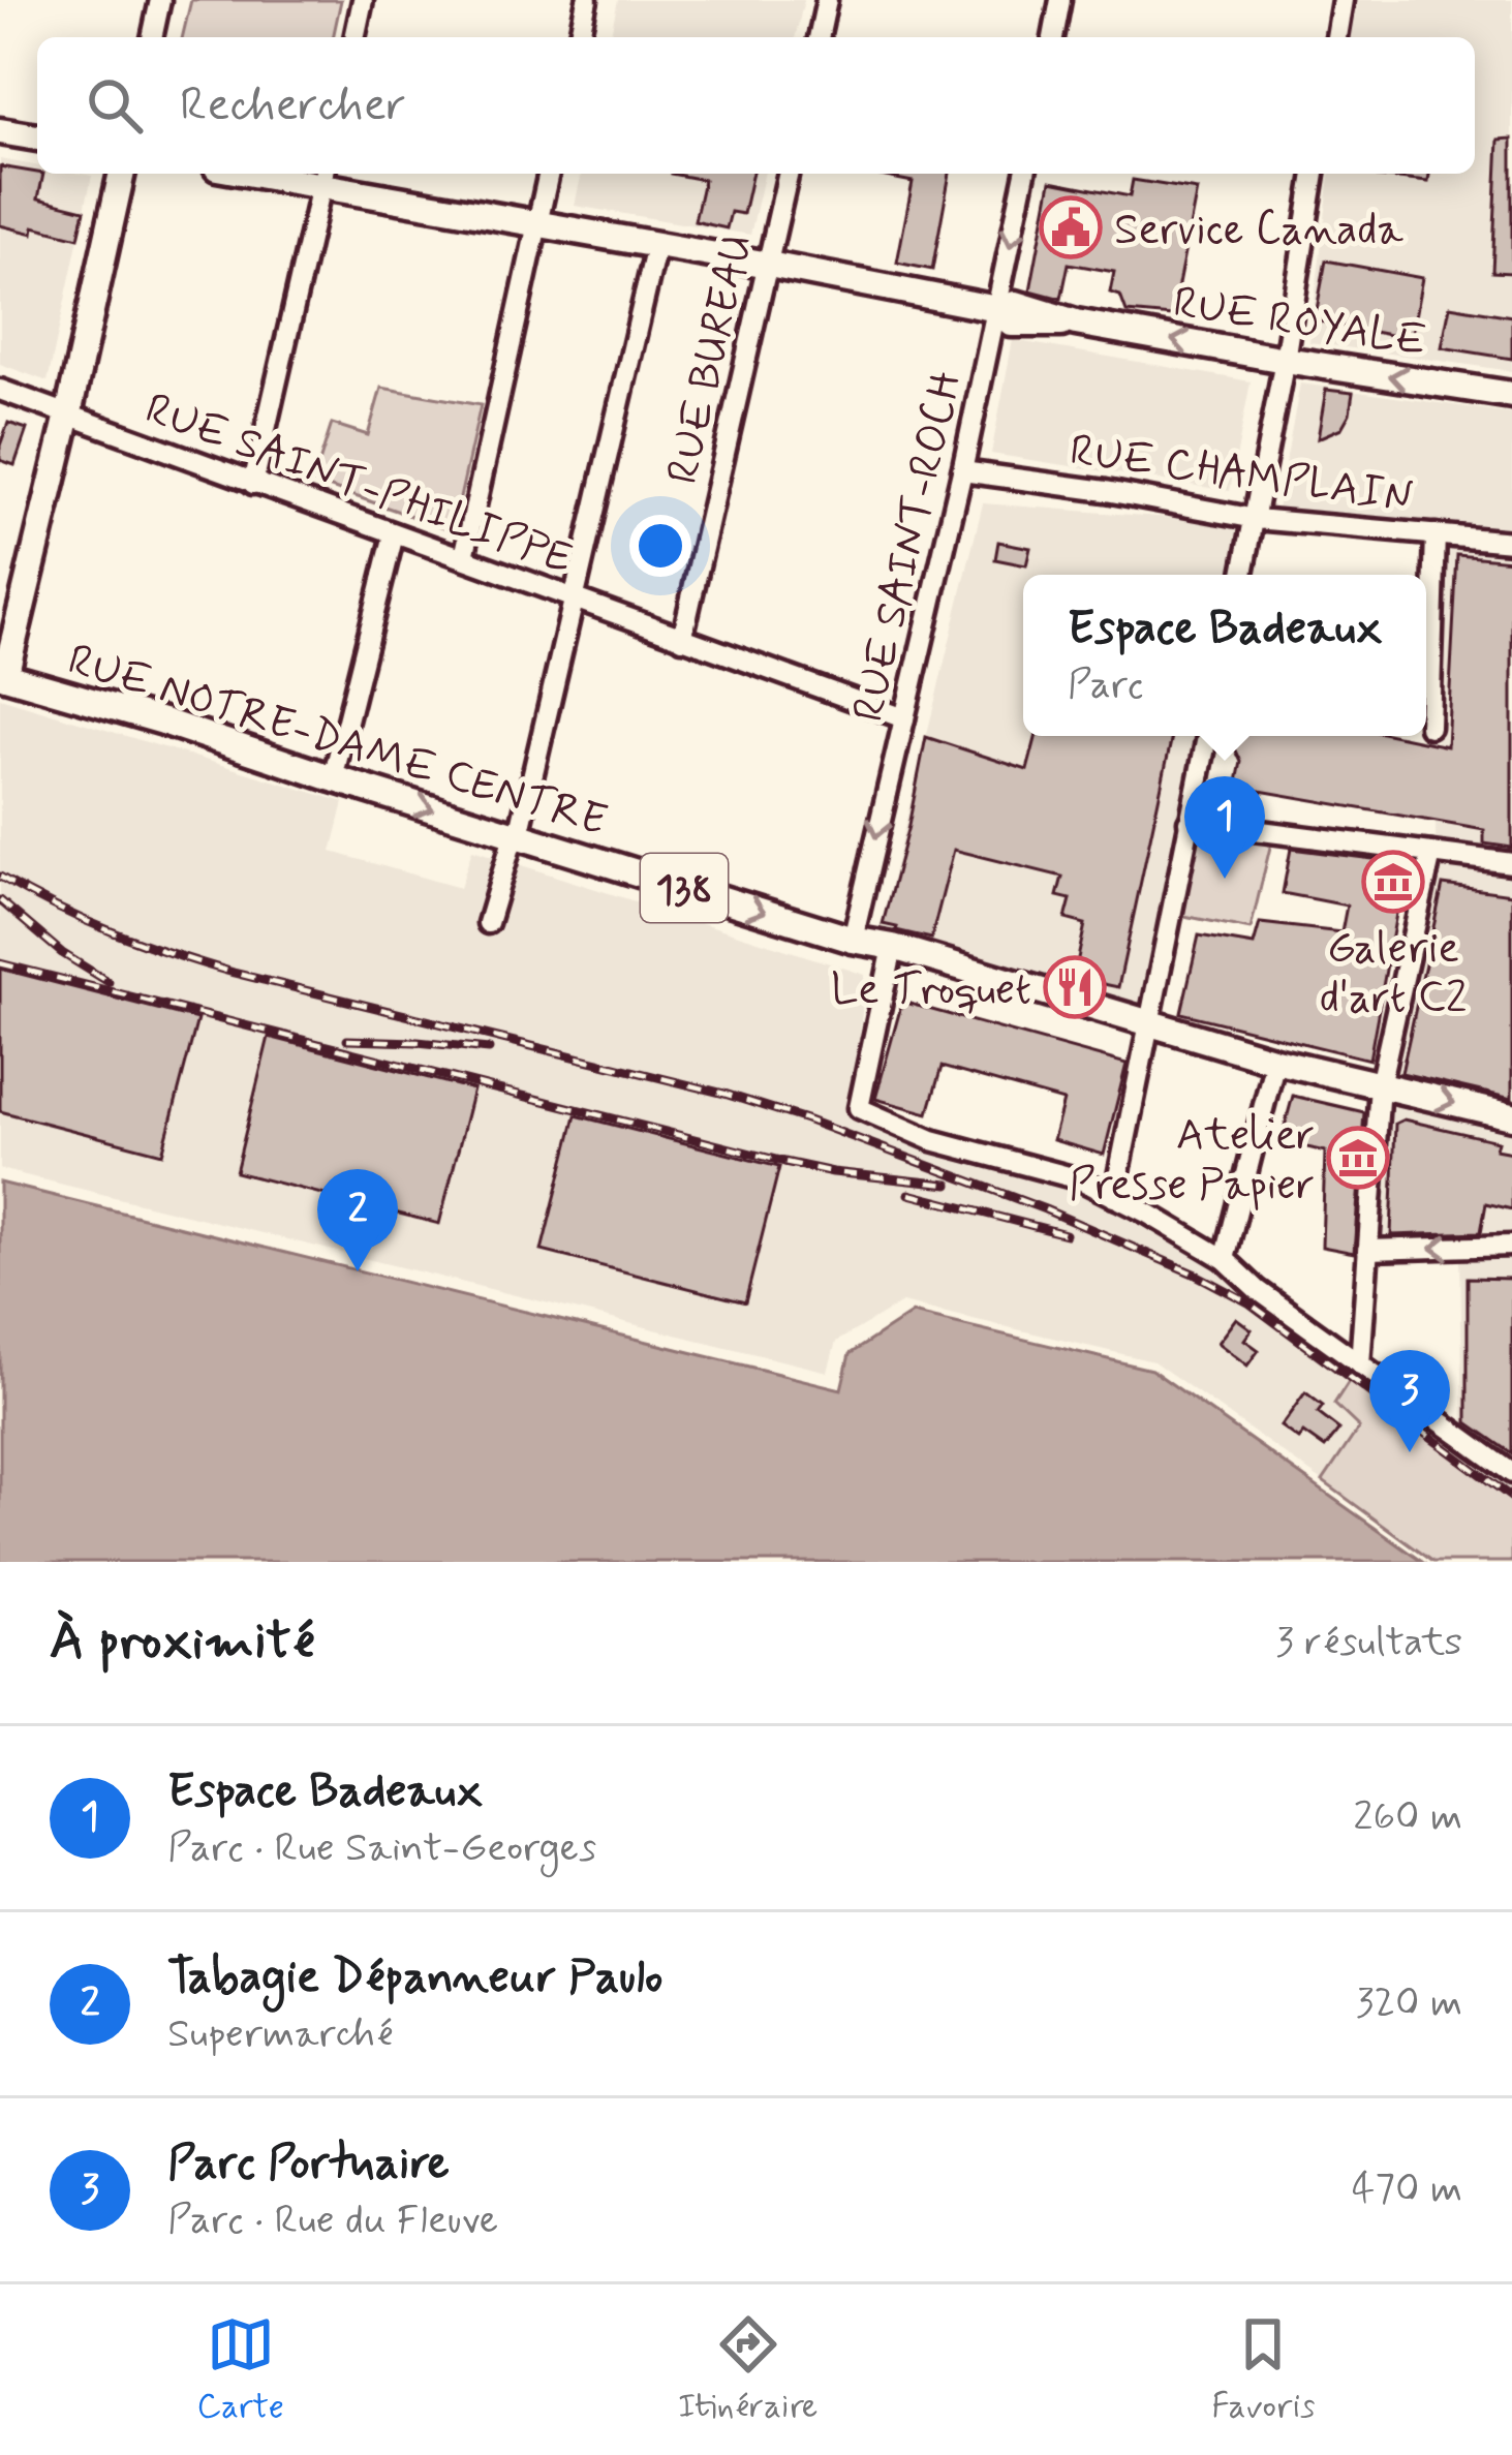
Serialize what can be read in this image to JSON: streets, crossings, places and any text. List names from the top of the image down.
{
  "streets": {
    "main road": ["RUE ROYALE", "RUE NOTRE-DAME CENTRE", "138"],
    "street": [
      "RUE BUREAU",
      "RUE CHAMPLAIN",
      "RUE SAINT-PHILIPPE",
      "RUE SAINT-ROCH"
    ]
  },
  "crossings": [
    ["RUE ROYALE", "RUE BUREAU"],
    ["RUE ROYALE", "RUE SAINT-ROCH"],
    ["RUE BUREAU", "RUE SAINT-PHILIPPE"],
    ["RUE CHAMPLAIN", "RUE SAINT-ROCH"],
    ["RUE SAINT-PHILIPPE", "RUE SAINT-ROCH"],
    ["RUE SAINT-ROCH", "RUE NOTRE-DAME CENTRE"]
  ],
  "one_way": ["RUE ROYALE", "RUE SAINT-ROCH", "RUE NOTRE-DAME CENTRE"],
  "places": {
    "public building": ["Service Canada"],
    "museum": ["Galerie d'art C2", "Atelier Presse Papier"],
    "restaurant": ["Le Troquet"]
  },
  "page": {
    "search": "Rechercher",
    "popup": ["Espace Badeaux", "Parc"],
    "pins": ["1", "2", "3"],
    "heading": ["À proximité", "3 résultats"],
    "list": [
      {
        "mark": "1",
        "name": "Espace Badeaux",
        "note": "Parc · Rue Saint-Georges",
        "value": "260 m"
      },
      {
        "mark": "2",
        "name": "Tabagie Dépanneur Paulo",
        "note": "Supermarché",
        "value": "320 m"
      },
      {
        "mark": "3",
        "name": "Parc Portuaire",
        "note": "Parc · Rue du Fleuve",
        "value": "470 m"
      }
    ],
    "nav": ["Carte", "Itinéraire", "Favoris"]
  }
}
